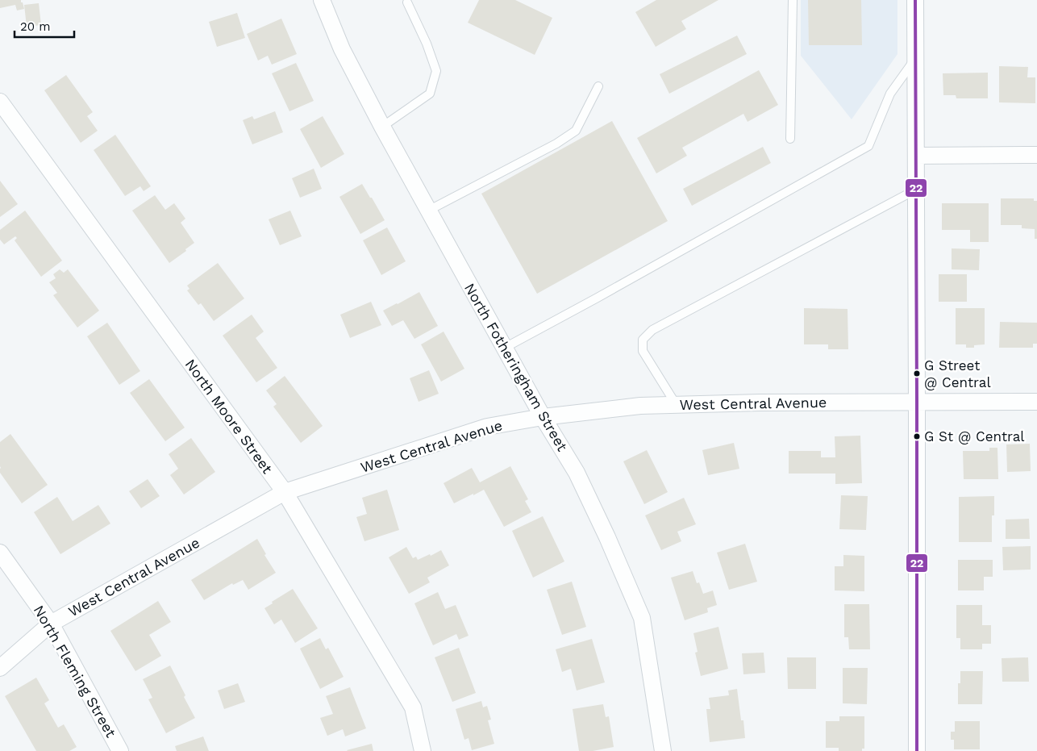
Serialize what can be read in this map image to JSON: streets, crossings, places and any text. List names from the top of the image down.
{
  "streets": {
    "street": [
      "North Fotheringham Street",
      "West Central Avenue",
      "North Moore Street",
      "North Fleming Street"
    ]
  },
  "crossings": [
    ["North Fotheringham Street", "West Central Avenue"],
    ["West Central Avenue", "North Moore Street"],
    ["West Central Avenue", "North Fleming Street"]
  ],
  "places": ["G Street @ Central", "G St @ Central"],
  "lines": ["transit line 22"],
  "scale_bar": "20 m"
}
